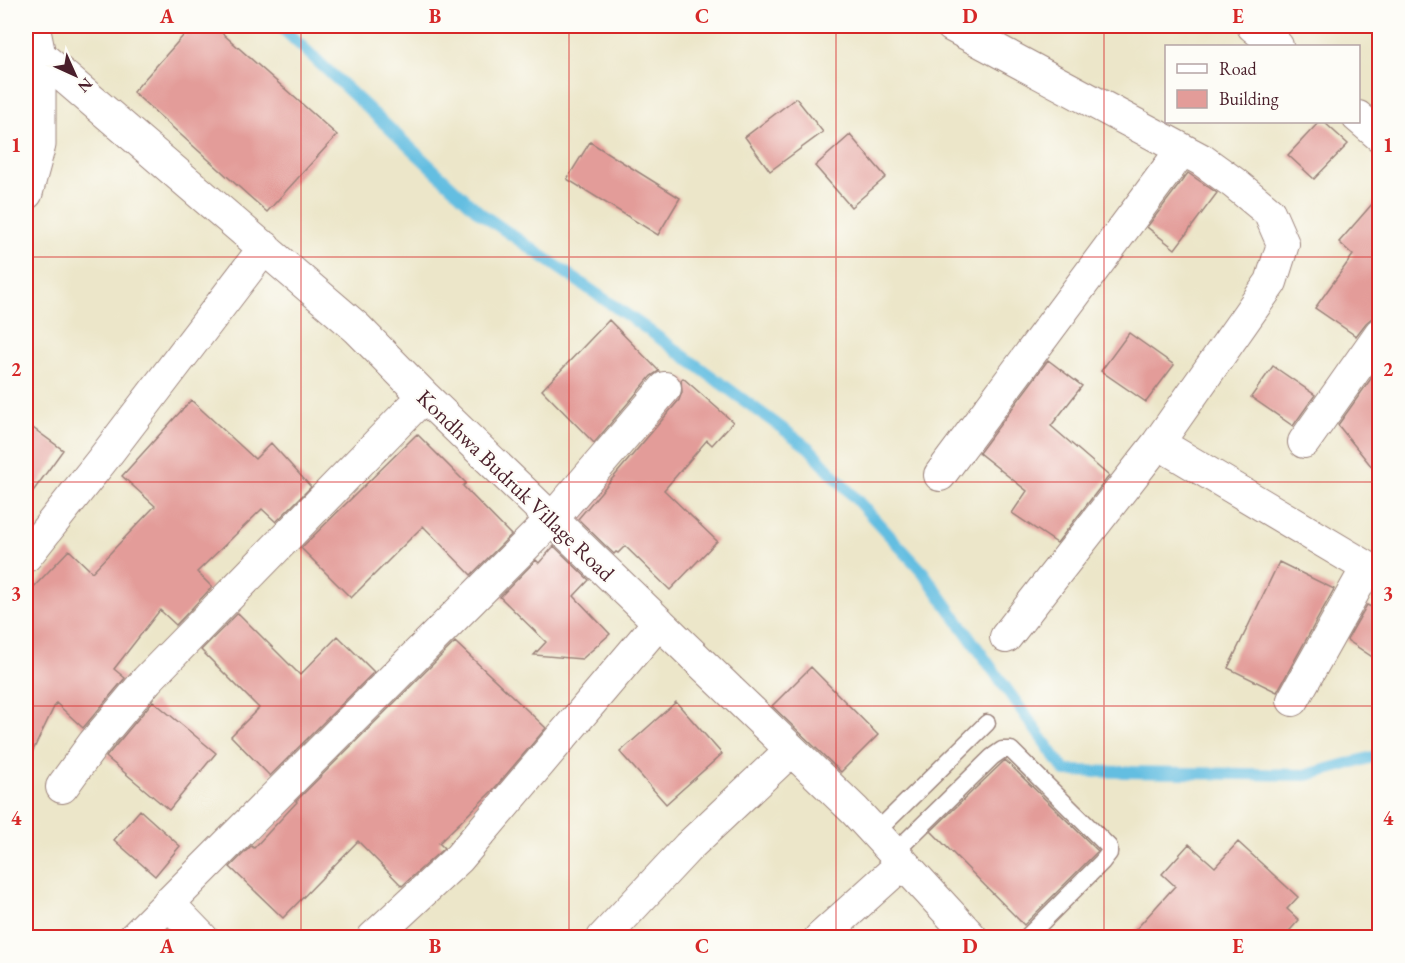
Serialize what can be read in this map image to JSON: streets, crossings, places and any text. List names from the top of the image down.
{
  "streets": {
    "street": ["Kondhwa Budruk Village Road"]
  },
  "legend": ["Road", "Building"],
  "north": "bottom right",
  "grid": {
    "columns": [
      "A",
      "B",
      "C",
      "D",
      "E"
    ],
    "rows": [
      "1",
      "2",
      "3",
      "4"
    ]
  }
}
